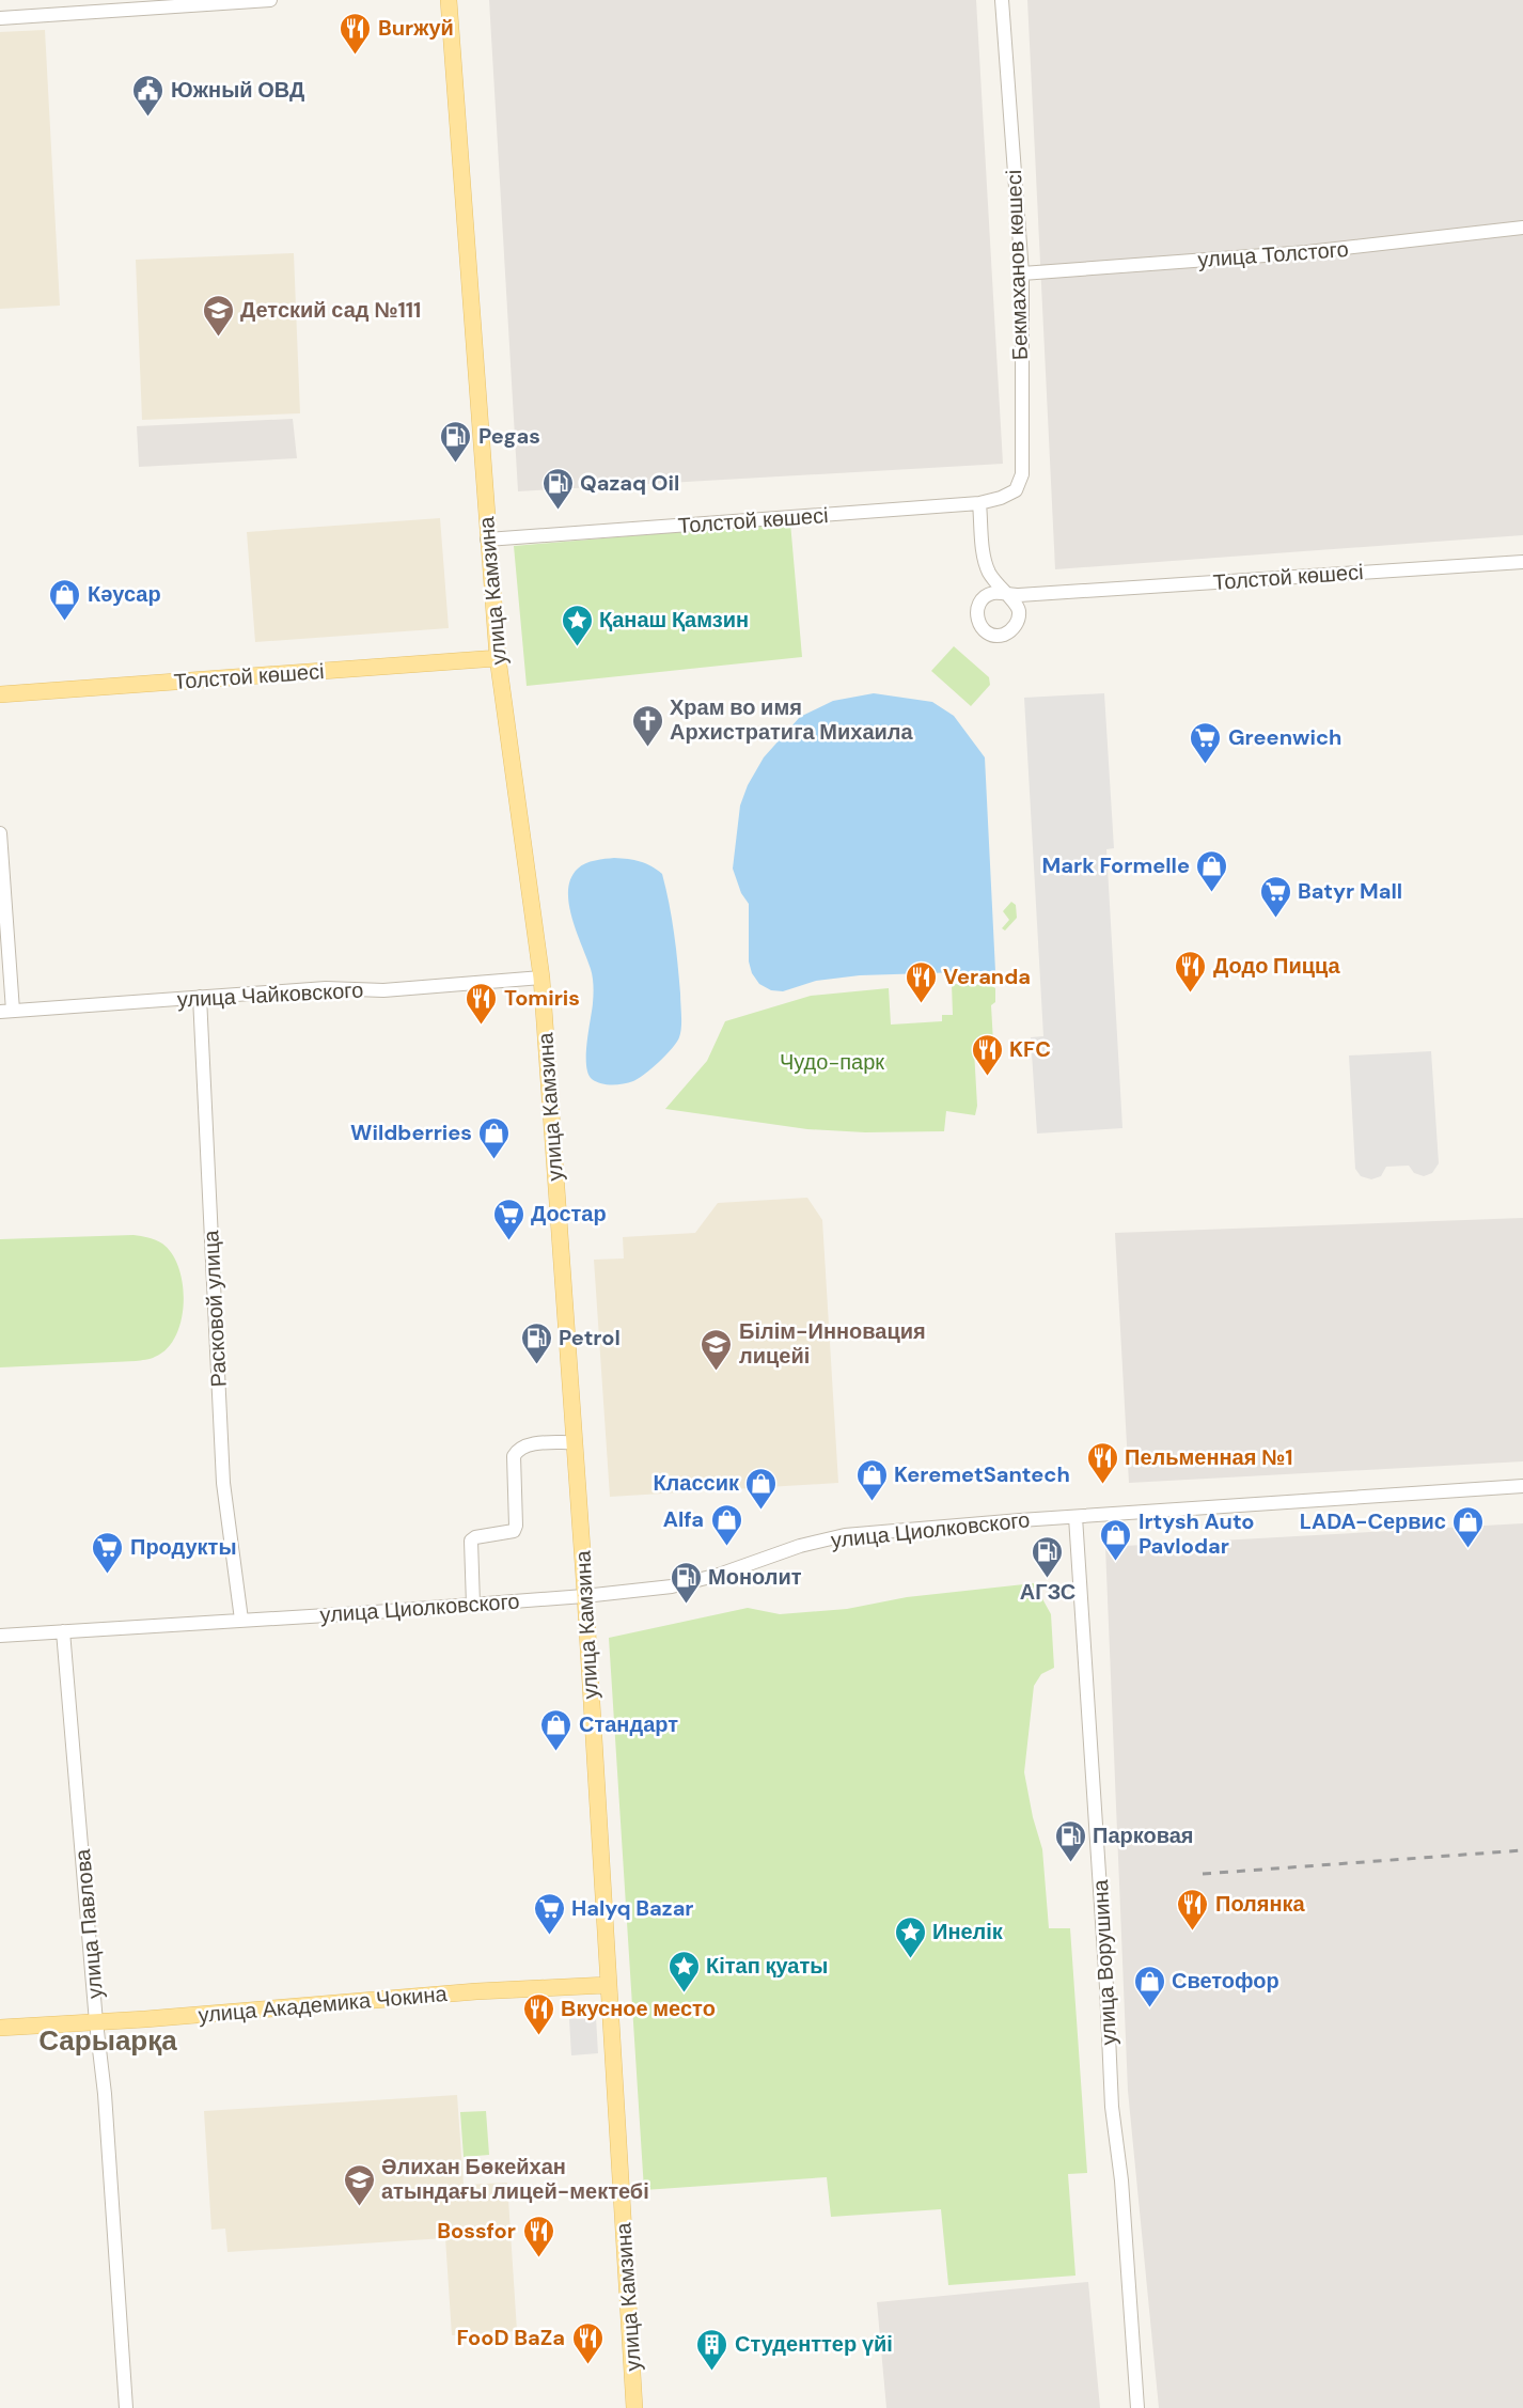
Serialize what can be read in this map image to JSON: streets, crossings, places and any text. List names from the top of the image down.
{
  "streets": {
    "main road": ["Толстой көшесі", "улица Камзина", "улица Академика Чокина"],
    "street": [
      "улица Толстого",
      "Бекмаханов көшесі",
      "улица Чайковского",
      "Расковой улица",
      "улица Циолковского",
      "улица Павлова",
      "улица Ворушина"
    ]
  },
  "crossings": [
    ["улица Толстого", "Бекмаханов көшесі"],
    ["Бекмаханов көшесі", "Толстой көшесі"],
    ["Толстой көшесі", "улица Камзина"],
    ["улица Камзина", "улица Чайковского"],
    ["улица Камзина", "улица Циолковского"],
    ["улица Камзина", "улица Академика Чокина"],
    ["улица Чайковского", "Расковой улица"],
    ["Расковой улица", "улица Циолковского"],
    ["улица Циолковского", "улица Павлова"],
    ["улица Циолковского", "улица Ворушина"],
    ["улица Павлова", "улица Академика Чокина"]
  ],
  "districts": ["Сарыарқа"],
  "parks": ["Чудо-парк"],
  "places": {
    "restaurant": [
      "Burжуй",
      "Додо Пицца",
      "Veranda",
      "Tomiris",
      "KFC",
      "Пельменная №1",
      "Полянка",
      "Вкусное место",
      "Bossfor",
      "FooD BaZa"
    ],
    "public building": ["Южный ОВД"],
    "school or university": ["Детский сад №111", "Білім-Инновация лицейі", "Әлихан Бөкейхан атындағы лицей-мектебі"],
    "fuel station": [
      "Pegas",
      "Qazaq Oil",
      "Petrol",
      "АГЗС",
      "Монолит",
      "Парковая"
    ],
    "shop": [
      "Кәусар",
      "Mark Formelle",
      "Wildberries",
      "KeremetSantech",
      "Классик",
      "Alfa",
      "LADA-Сервис",
      "Irtysh Auto Pavlodar",
      "Стандарт",
      "Светофор"
    ],
    "place": ["Қанаш Қамзин", "Инелік", "Кітап қуаты"],
    "church": ["Храм во имя Архистратига Михаила"],
    "supermarket": [
      "Greenwich",
      "Batyr Mall",
      "Достар",
      "Продукты",
      "Halyq Bazar"
    ],
    "building": ["Студенттер үйі"]
  }
}
